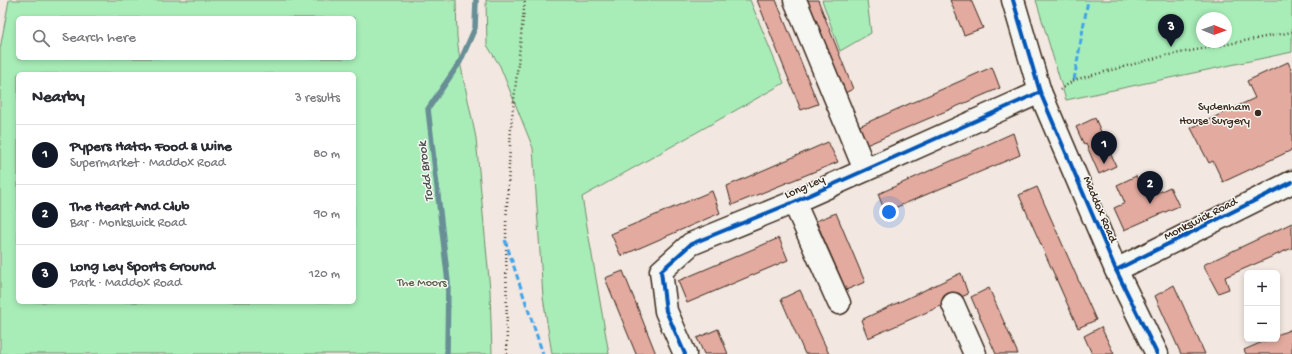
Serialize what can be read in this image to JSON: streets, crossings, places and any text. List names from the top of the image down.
{
  "streets": {
    "street": ["Long Ley", "Maddox Road", "Monkswick Road"]
  },
  "crossings": [
    ["Long Ley", "Maddox Road"],
    ["Maddox Road", "Monkswick Road"]
  ],
  "water": ["Todd Brook"],
  "parks": ["The Moors"],
  "places": ["Sydenham House Surgery"],
  "north": "right",
  "page": {
    "pins": ["3", "1", "2"],
    "search": "Search here",
    "heading": ["Nearby", "3 results"],
    "list": [
      {
        "mark": "1",
        "name": "Pypers Hatch Food & Wine",
        "note": "Supermarket · Maddox Road",
        "value": "80 m"
      },
      {
        "mark": "2",
        "name": "The Heart And Club",
        "note": "Bar · Monkswick Road",
        "value": "90 m"
      },
      {
        "mark": "3",
        "name": "Long Ley Sports Ground",
        "note": "Park · Maddox Road",
        "value": "120 m"
      }
    ],
    "map_buttons": ["+", "−"]
  }
}
